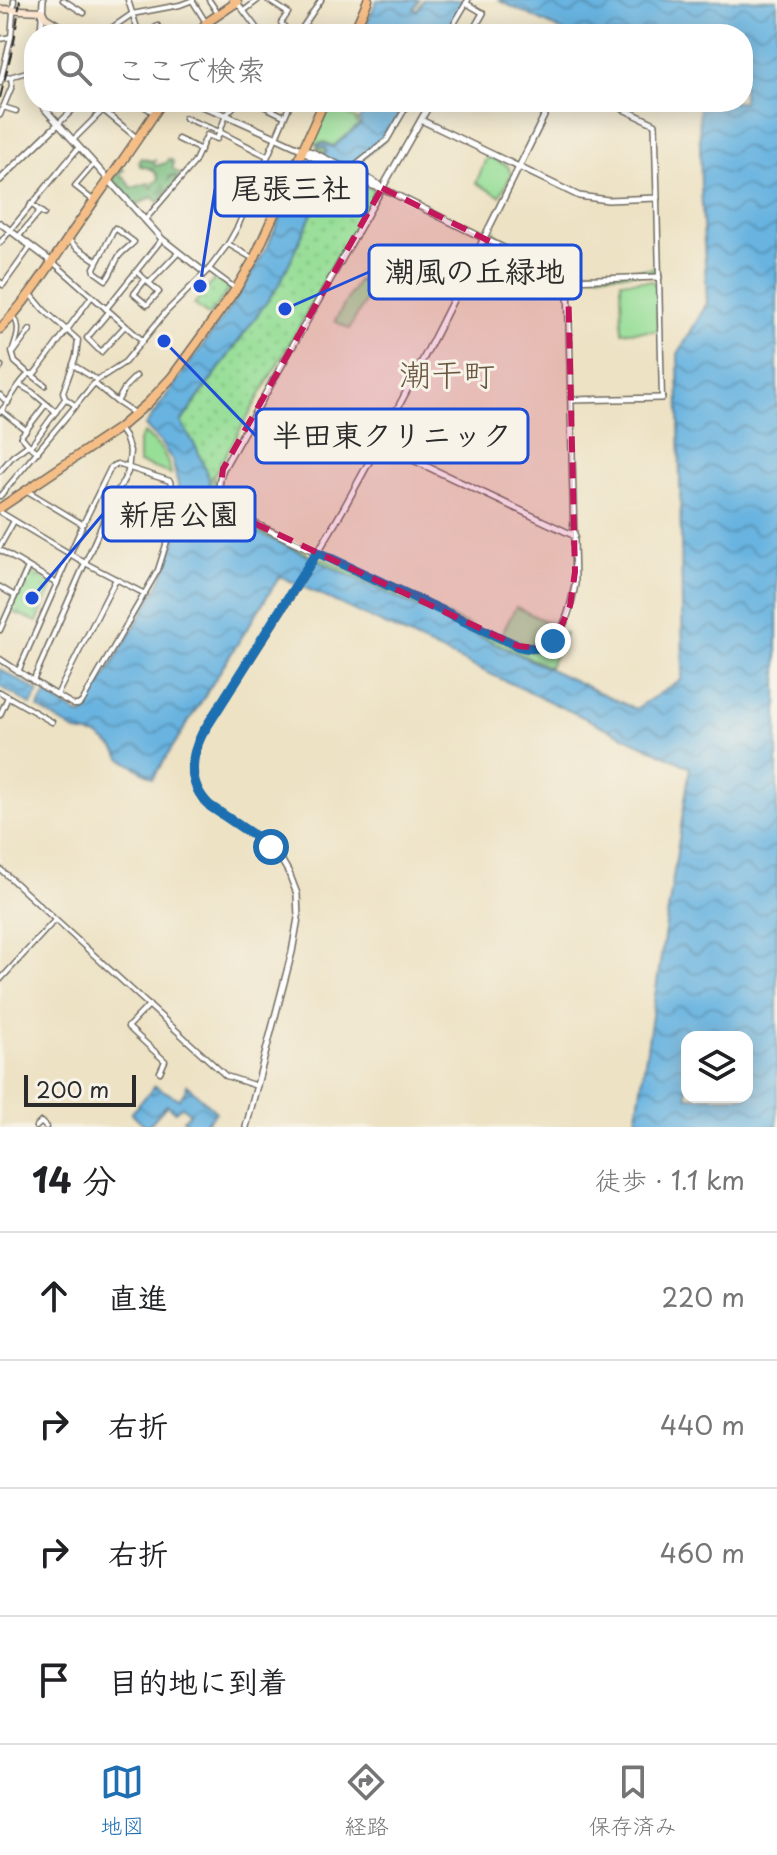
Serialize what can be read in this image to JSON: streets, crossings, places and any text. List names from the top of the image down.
{
  "districts": ["潮干町"],
  "places": [
    "尾張三社",
    "潮風の丘緑地",
    "半田東クリニック",
    "新居公園"
  ],
  "scale_bar": "200 m",
  "page": {
    "search": "ここで検索",
    "scale": "200 m",
    "heading": ["14 分", "徒歩 · 1.1 km"],
    "list": [
      ["直進", "220 m"],
      ["右折", "440 m"],
      ["右折", "460 m"],
      "目的地に到着"
    ],
    "nav": ["地図", "経路", "保存済み"]
  }
}
